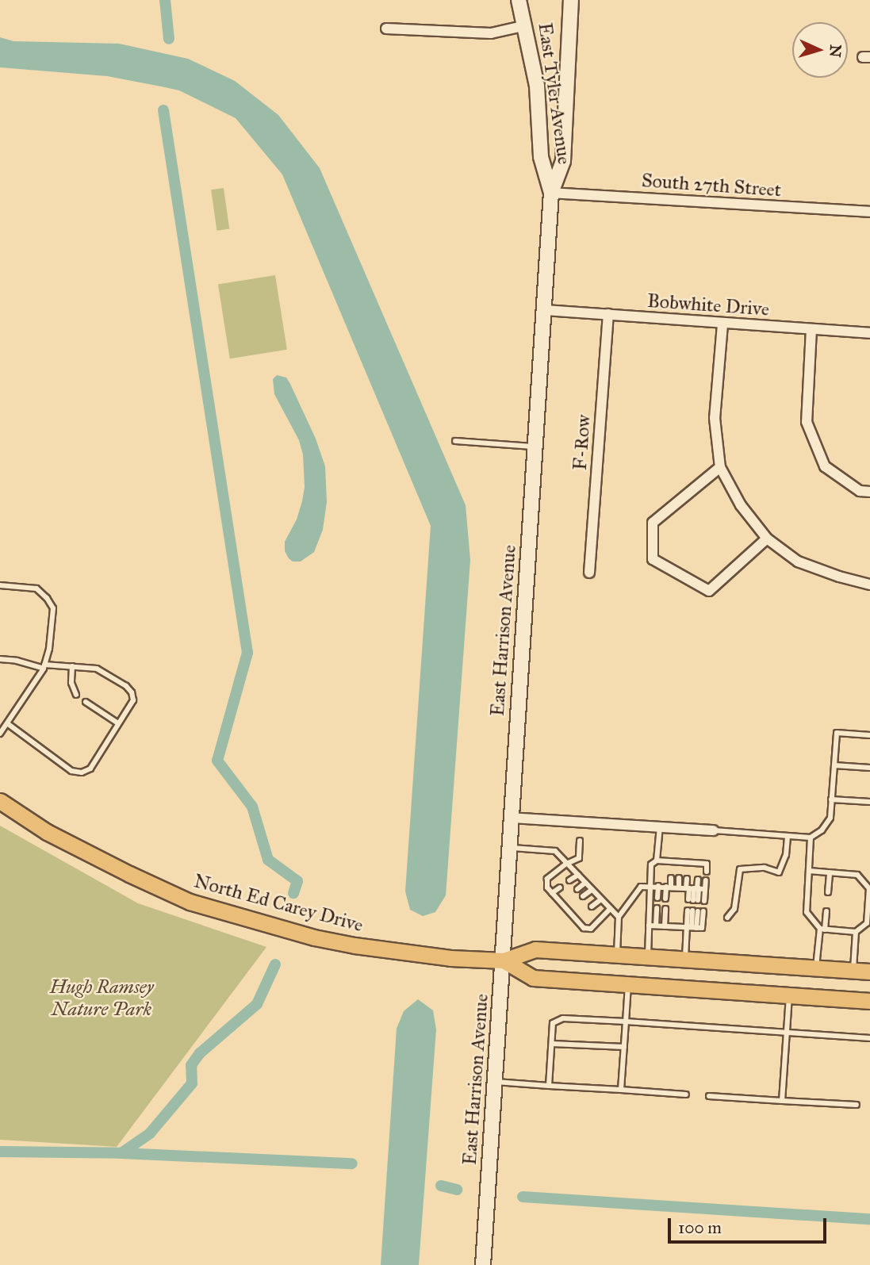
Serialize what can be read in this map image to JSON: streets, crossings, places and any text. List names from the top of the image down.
{
  "streets": {
    "main road": ["East Tyler Avenue", "East Harrison Avenue", "North Ed Carey Drive"],
    "street": ["South 27th Street", "Bobwhite Drive", "F-Row"]
  },
  "crossings": [
    ["East Tyler Avenue", "South 27th Street"],
    ["East Tyler Avenue", "East Harrison Avenue"],
    ["South 27th Street", "East Harrison Avenue"],
    ["Bobwhite Drive", "F-Row"],
    ["Bobwhite Drive", "East Harrison Avenue"],
    ["East Harrison Avenue", "North Ed Carey Drive"]
  ],
  "parks": ["Hugh Ramsey Nature Park"],
  "scale_bar": "100 m",
  "north": "right"
}
